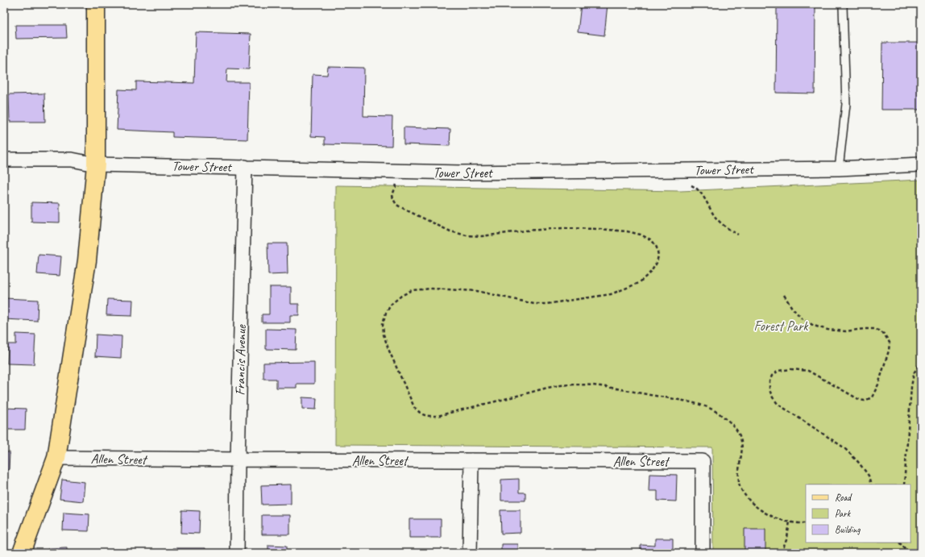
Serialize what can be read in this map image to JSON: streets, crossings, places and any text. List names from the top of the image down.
{
  "streets": {
    "street": ["Tower Street", "Francis Avenue", "Allen Street"]
  },
  "crossings": [
    ["Tower Street", "Francis Avenue"],
    ["Francis Avenue", "Allen Street"]
  ],
  "parks": ["Forest Park"],
  "legend": ["Road", "Park", "Building"]
}
